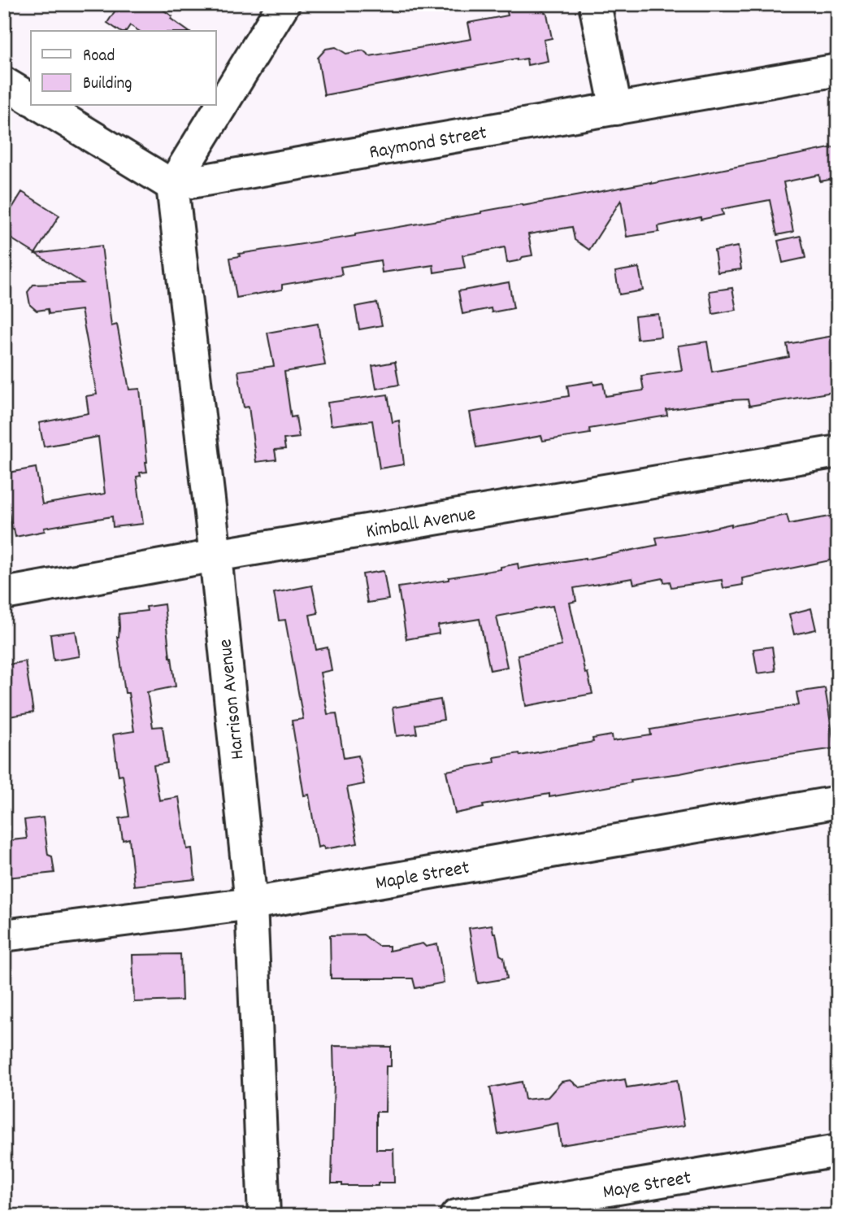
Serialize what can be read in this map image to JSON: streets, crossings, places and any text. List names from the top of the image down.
{
  "streets": {
    "street": [
      "Raymond Street",
      "Kimball Avenue",
      "Harrison Avenue",
      "Maple Street",
      "Maye Street"
    ]
  },
  "crossings": [
    ["Raymond Street", "Harrison Avenue"],
    ["Kimball Avenue", "Harrison Avenue"],
    ["Harrison Avenue", "Maple Street"]
  ],
  "legend": ["Road", "Building"]
}
